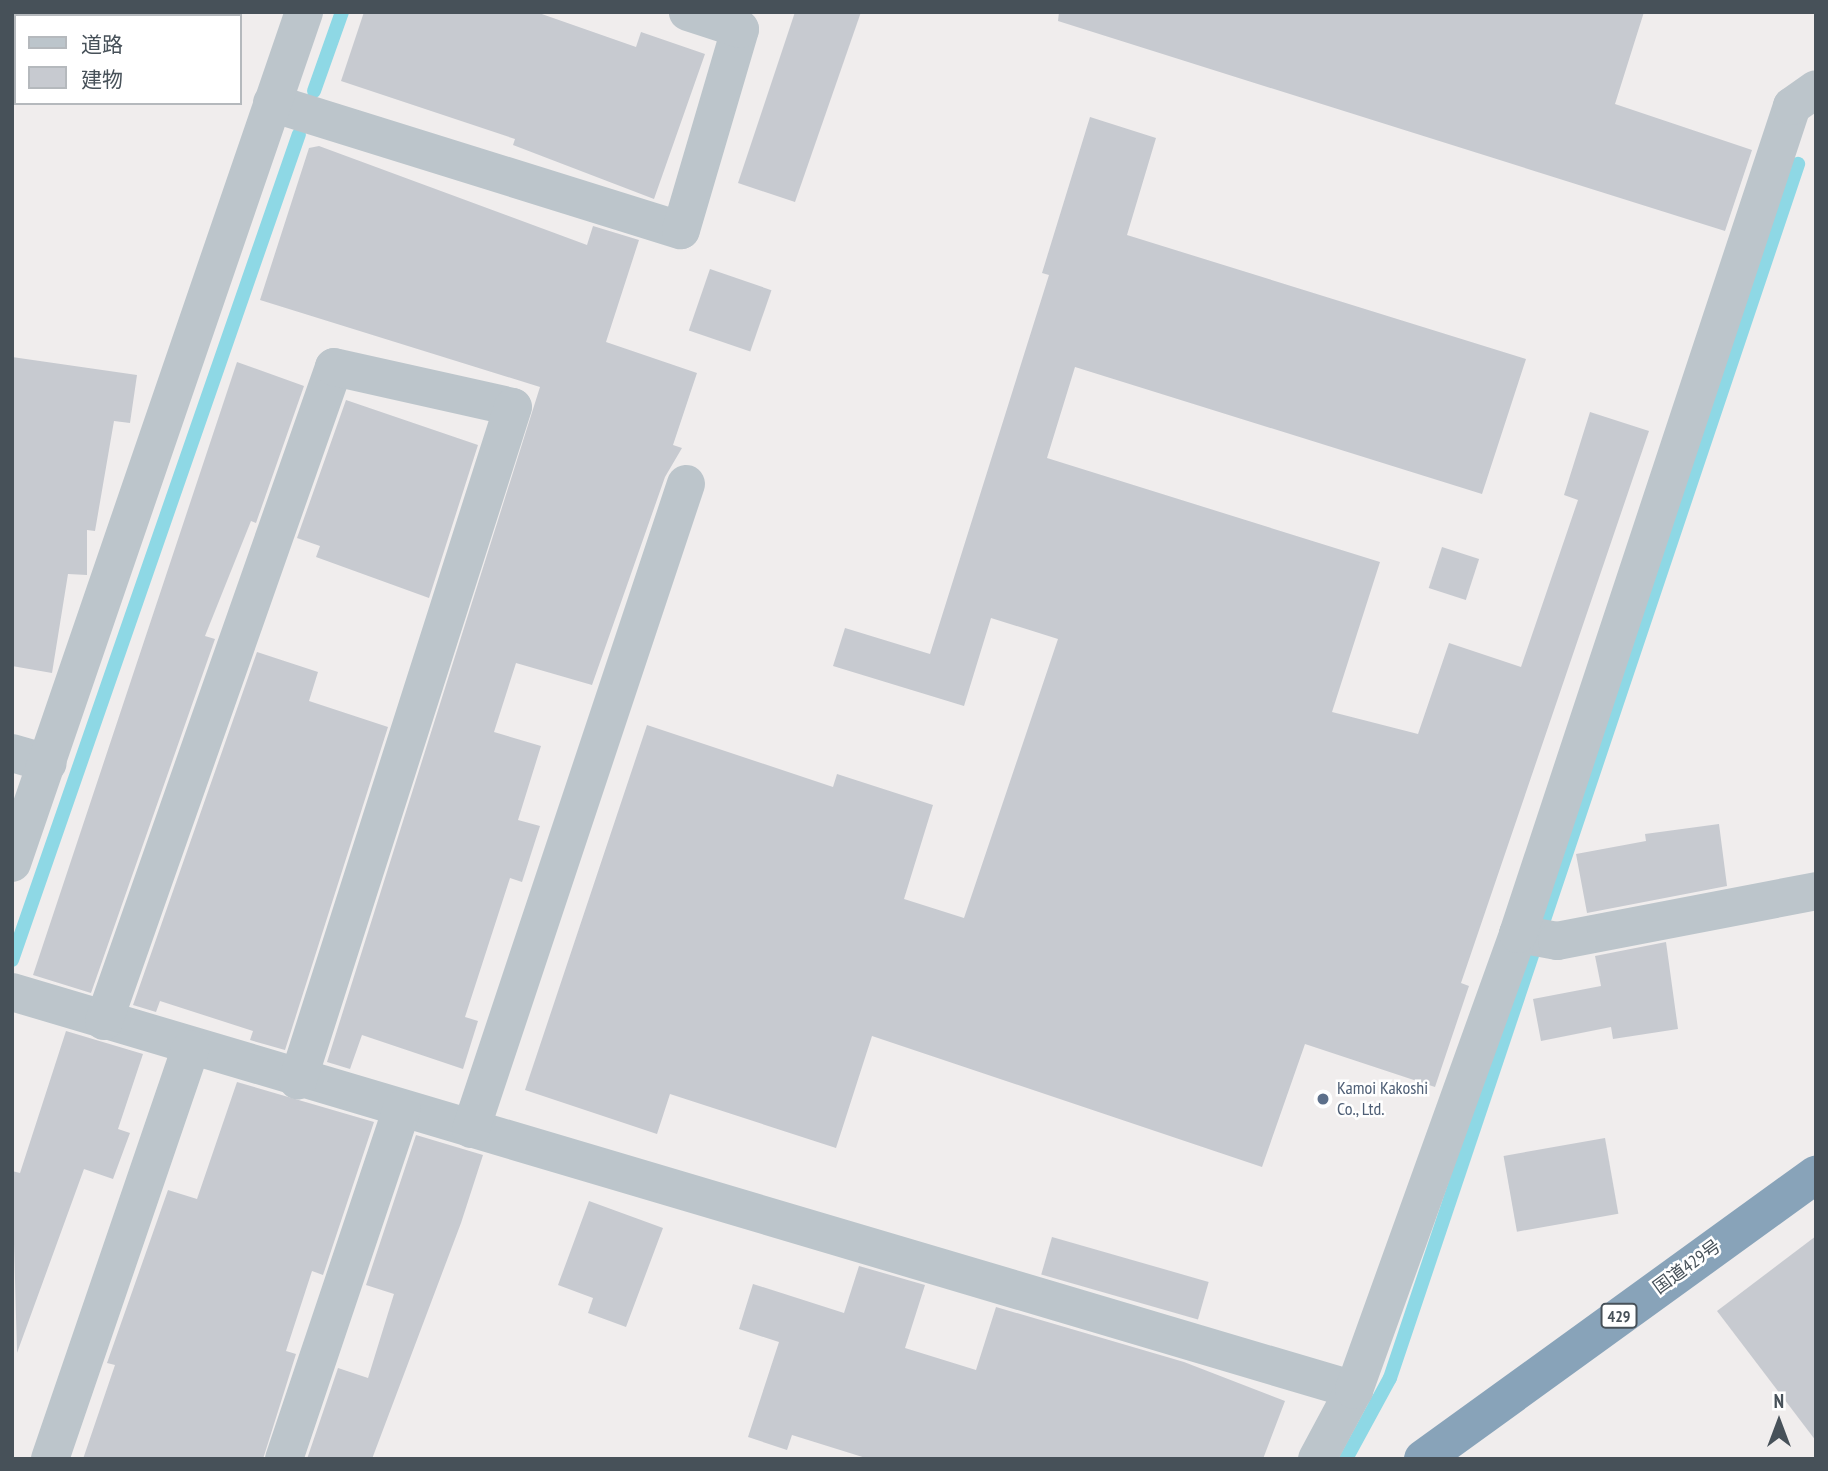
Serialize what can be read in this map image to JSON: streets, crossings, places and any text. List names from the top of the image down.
{
  "streets": {
    "highway": ["国道429号", "429"]
  },
  "places": ["Kamoi Kakoshi Co., Ltd."],
  "legend": ["道路", "建物"],
  "north": "top"
}
